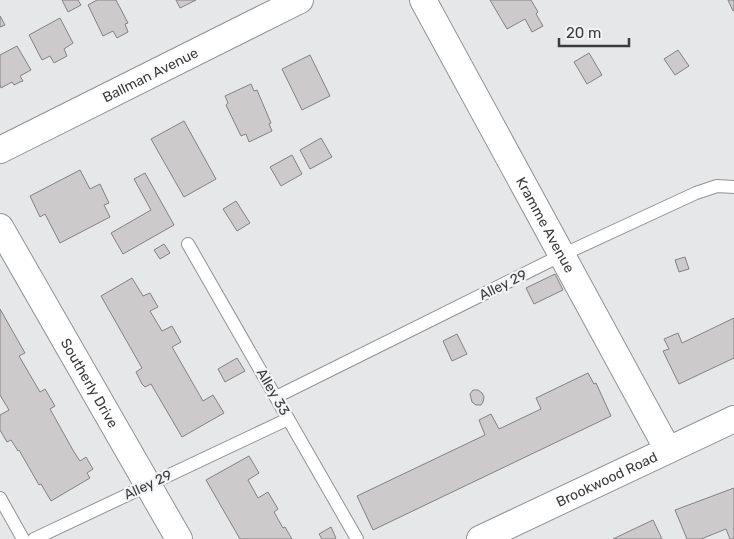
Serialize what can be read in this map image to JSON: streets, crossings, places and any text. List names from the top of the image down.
{
  "streets": {
    "street": [
      "Ballman Avenue",
      "Kramme Avenue",
      "Southerly Drive",
      "Brookwood Road"
    ],
    "lane": ["Alley 29", "Alley 33"]
  },
  "crossings": [
    ["Kramme Avenue", "Alley 29"],
    ["Kramme Avenue", "Brookwood Road"],
    ["Alley 29", "Southerly Drive"],
    ["Alley 29", "Alley 33"]
  ],
  "scale_bar": "20 m"
}
